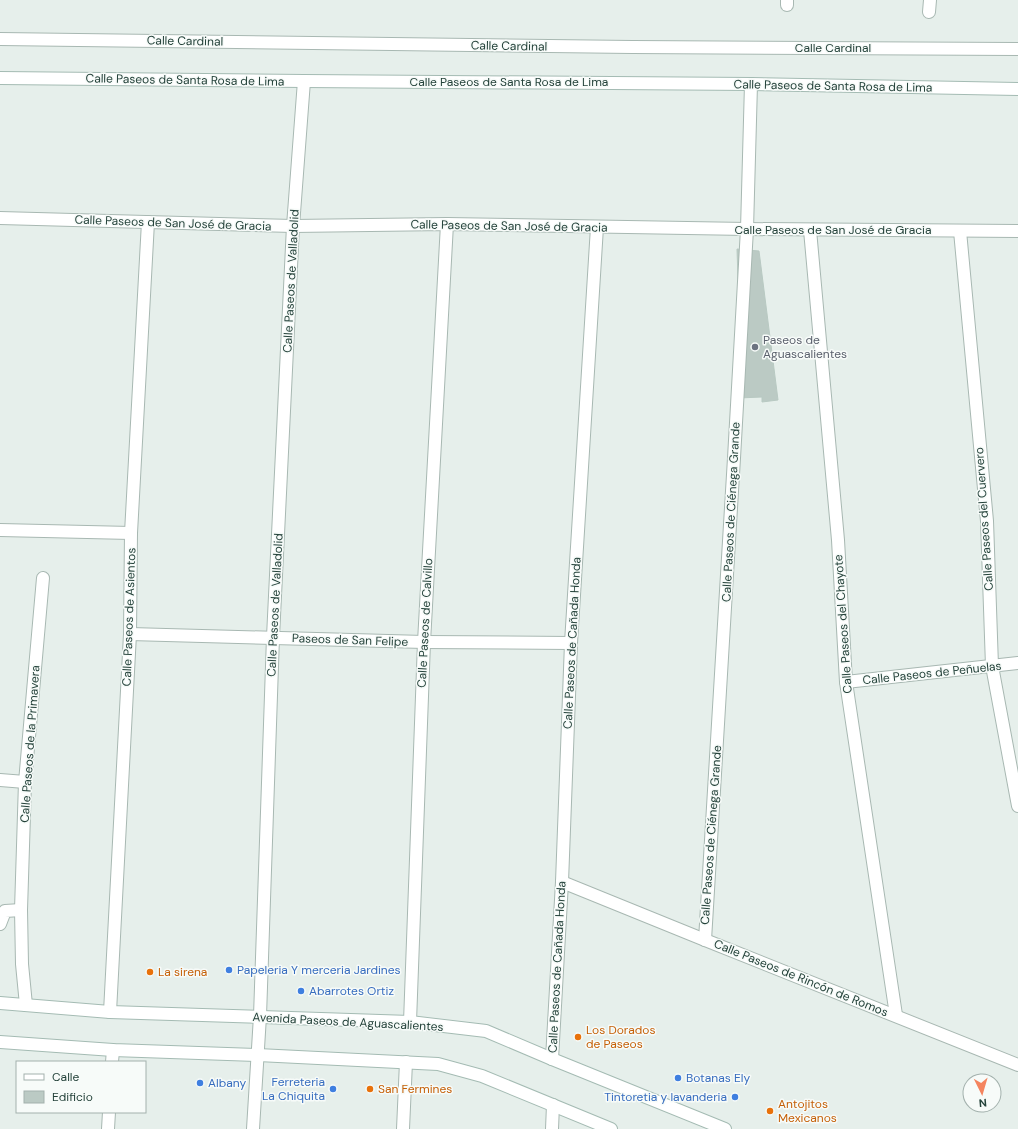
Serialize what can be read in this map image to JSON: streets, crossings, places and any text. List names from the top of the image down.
{
  "streets": {
    "street": [
      "Calle Cardinal",
      "Calle Paseos de Santa Rosa de Lima",
      "Calle Paseos de San José de Gracia",
      "Calle Paseos de Valladolid",
      "Calle Paseos de Ciénega Grande",
      "Calle Paseos del Cuervero",
      "Calle Paseos de Asientos",
      "Calle Paseos de Calvillo",
      "Calle Paseos del Chayote",
      "Paseos de San Felipe",
      "Calle Paseos de Cañada Honda",
      "Calle Paseos de Peñuelas",
      "Calle Paseos de la Primavera",
      "Calle Paseos de Rincón de Romos",
      "Avenida Paseos de Aguascalientes"
    ]
  },
  "crossings": [
    ["Calle Paseos de Santa Rosa de Lima", "Calle Paseos de Valladolid"],
    ["Calle Paseos de Santa Rosa de Lima", "Calle Paseos de Ciénega Grande"],
    ["Calle Paseos de San José de Gracia", "Calle Paseos de Valladolid"],
    ["Calle Paseos de San José de Gracia", "Calle Paseos de Ciénega Grande"],
    ["Calle Paseos de San José de Gracia", "Calle Paseos del Cuervero"],
    ["Calle Paseos de San José de Gracia", "Calle Paseos de Asientos"],
    ["Calle Paseos de San José de Gracia", "Calle Paseos de Calvillo"],
    ["Calle Paseos de San José de Gracia", "Calle Paseos del Chayote"],
    ["Calle Paseos de San José de Gracia", "Calle Paseos de Cañada Honda"],
    ["Calle Paseos de Valladolid", "Paseos de San Felipe"],
    ["Calle Paseos de Valladolid", "Avenida Paseos de Aguascalientes"],
    ["Calle Paseos de Ciénega Grande", "Calle Paseos de Rincón de Romos"],
    ["Calle Paseos del Cuervero", "Calle Paseos de Peñuelas"],
    ["Calle Paseos de Asientos", "Paseos de San Felipe"],
    ["Calle Paseos de Asientos", "Avenida Paseos de Aguascalientes"],
    ["Calle Paseos de Calvillo", "Paseos de San Felipe"],
    ["Calle Paseos de Calvillo", "Avenida Paseos de Aguascalientes"],
    ["Calle Paseos del Chayote", "Calle Paseos de Peñuelas"],
    ["Calle Paseos del Chayote", "Calle Paseos de Rincón de Romos"],
    ["Paseos de San Felipe", "Calle Paseos de Cañada Honda"],
    ["Calle Paseos de Cañada Honda", "Calle Paseos de Rincón de Romos"],
    ["Calle Paseos de Cañada Honda", "Avenida Paseos de Aguascalientes"],
    ["Calle Paseos de la Primavera", "Avenida Paseos de Aguascalientes"]
  ],
  "places": [
    "Paseos de Aguascalientes",
    "Papeleria Y merceria Jardines",
    "La sirena",
    "Abarrotes Ortiz",
    "Los Dorados de Paseos",
    "Botanas Ely",
    "Albany",
    "Ferreteria La Chiquita",
    "San Fermines",
    "Tintoretia y lavanderia",
    "Antojitos Mexicanos"
  ],
  "legend": ["Calle", "Edificio"],
  "north": "bottom"
}
